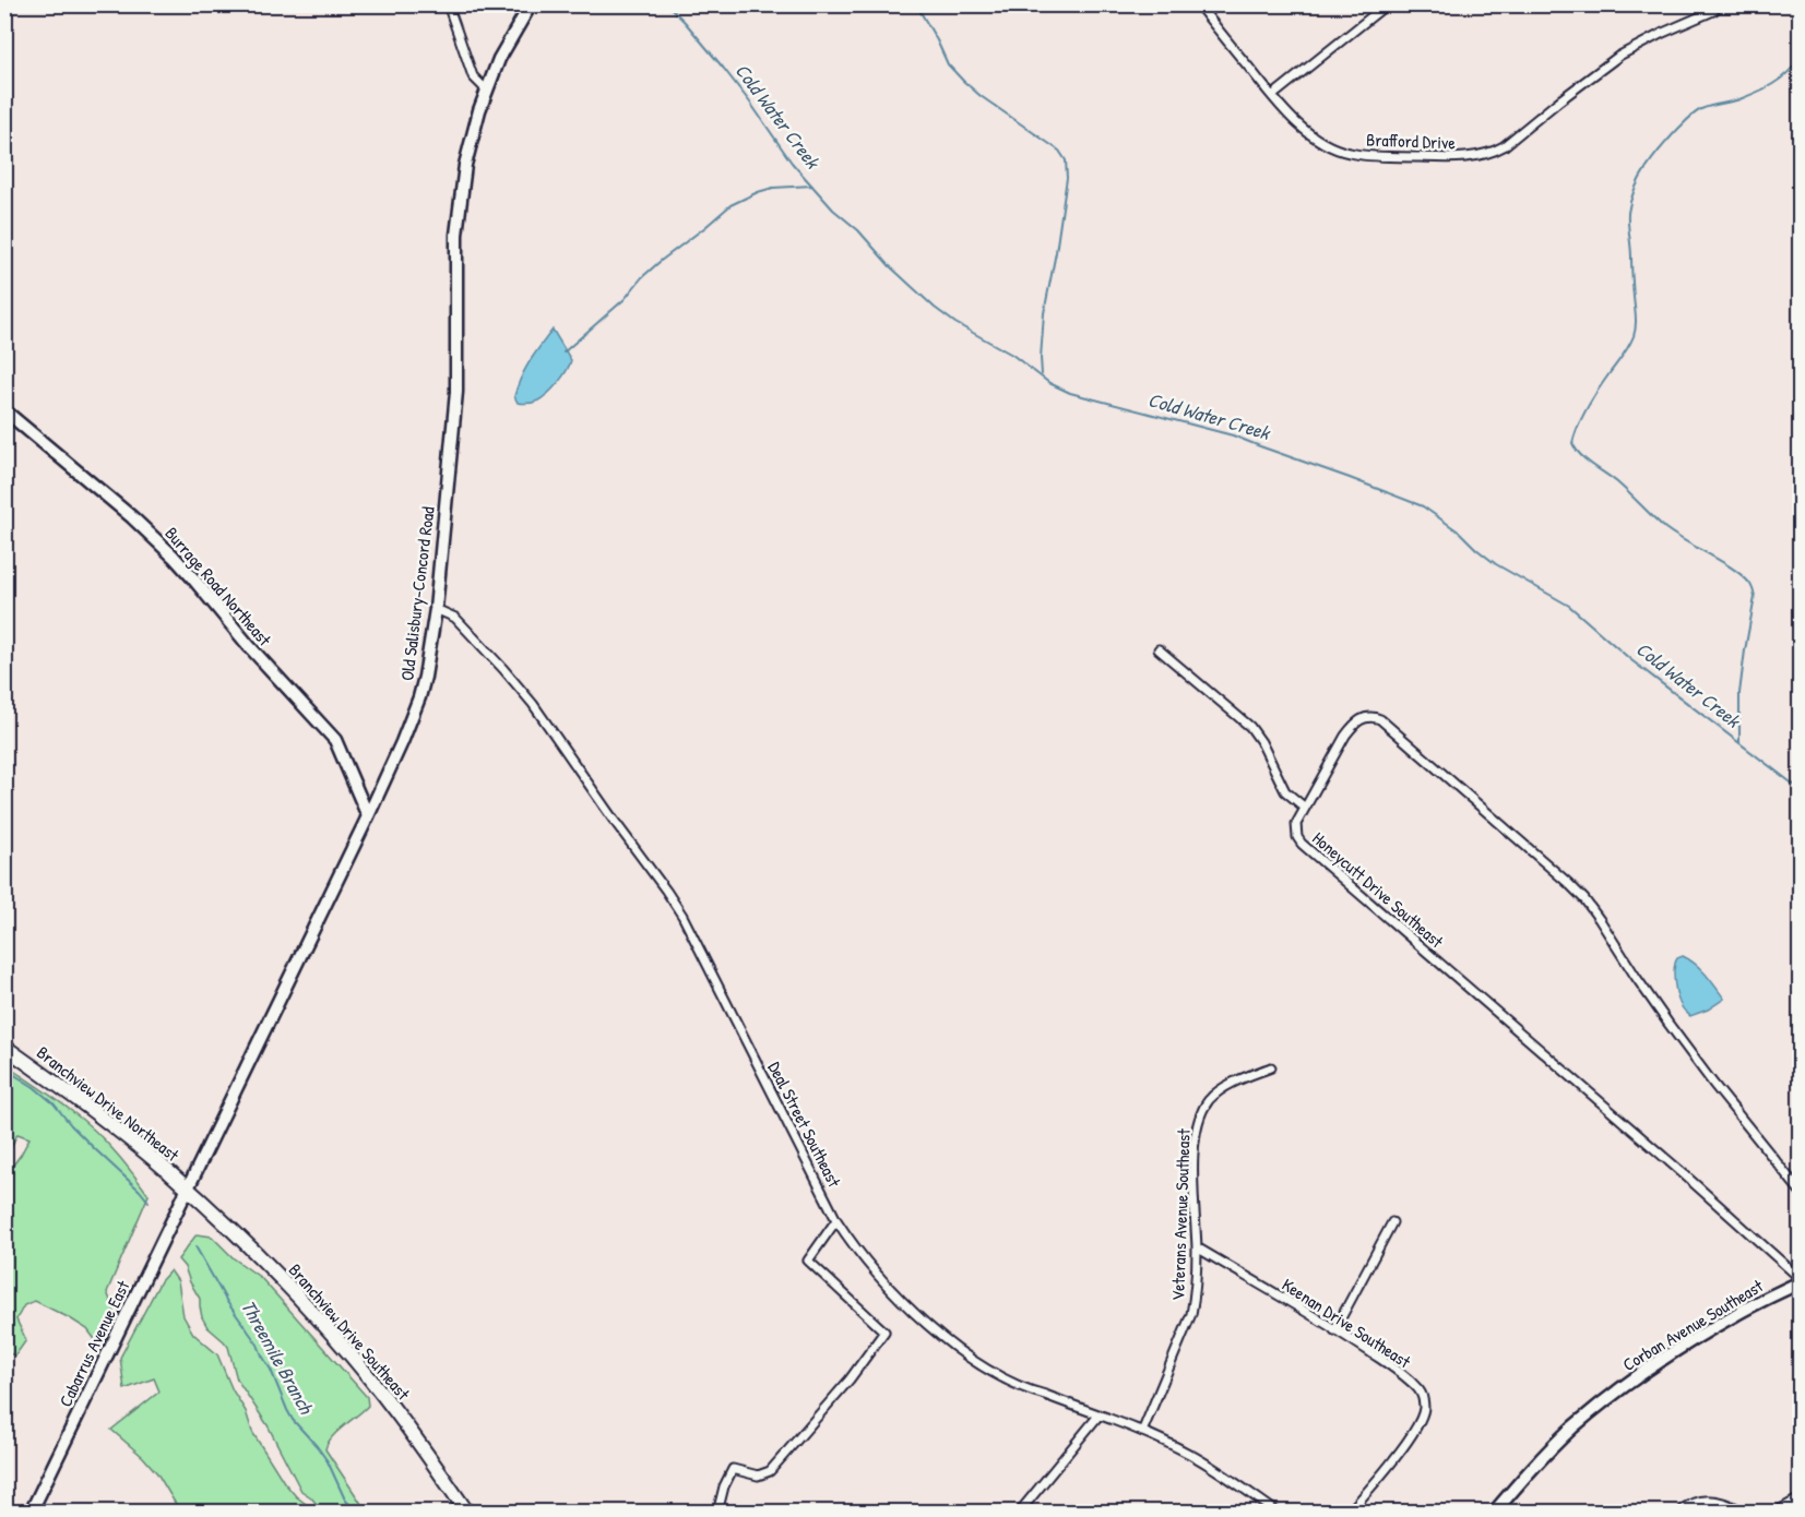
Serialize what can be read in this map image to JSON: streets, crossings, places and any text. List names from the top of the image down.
{
  "streets": {
    "main road": [
      "Burrage Road Northeast",
      "Old Salisbury-Concord Road",
      "Branchview Drive Northeast",
      "Corban Avenue Southeast",
      "Branchview Drive Southeast",
      "Cabarrus Avenue East"
    ],
    "street": [
      "Brafford Drive",
      "Honeycutt Drive Southeast",
      "Deal Street Southeast",
      "Veterans Avenue Southeast",
      "Keenan Drive Southeast"
    ]
  },
  "crossings": [
    ["Burrage Road Northeast", "Old Salisbury-Concord Road"],
    ["Old Salisbury-Concord Road", "Branchview Drive Northeast"],
    ["Old Salisbury-Concord Road", "Deal Street Southeast"],
    ["Old Salisbury-Concord Road", "Branchview Drive Southeast"],
    ["Old Salisbury-Concord Road", "Cabarrus Avenue East"],
    ["Honeycutt Drive Southeast", "Corban Avenue Southeast"],
    ["Branchview Drive Northeast", "Branchview Drive Southeast"],
    ["Branchview Drive Northeast", "Cabarrus Avenue East"],
    ["Deal Street Southeast", "Veterans Avenue Southeast"],
    ["Veterans Avenue Southeast", "Keenan Drive Southeast"],
    ["Branchview Drive Southeast", "Cabarrus Avenue East"]
  ],
  "water": ["Cold Water Creek", "Threemile Branch"]
}
